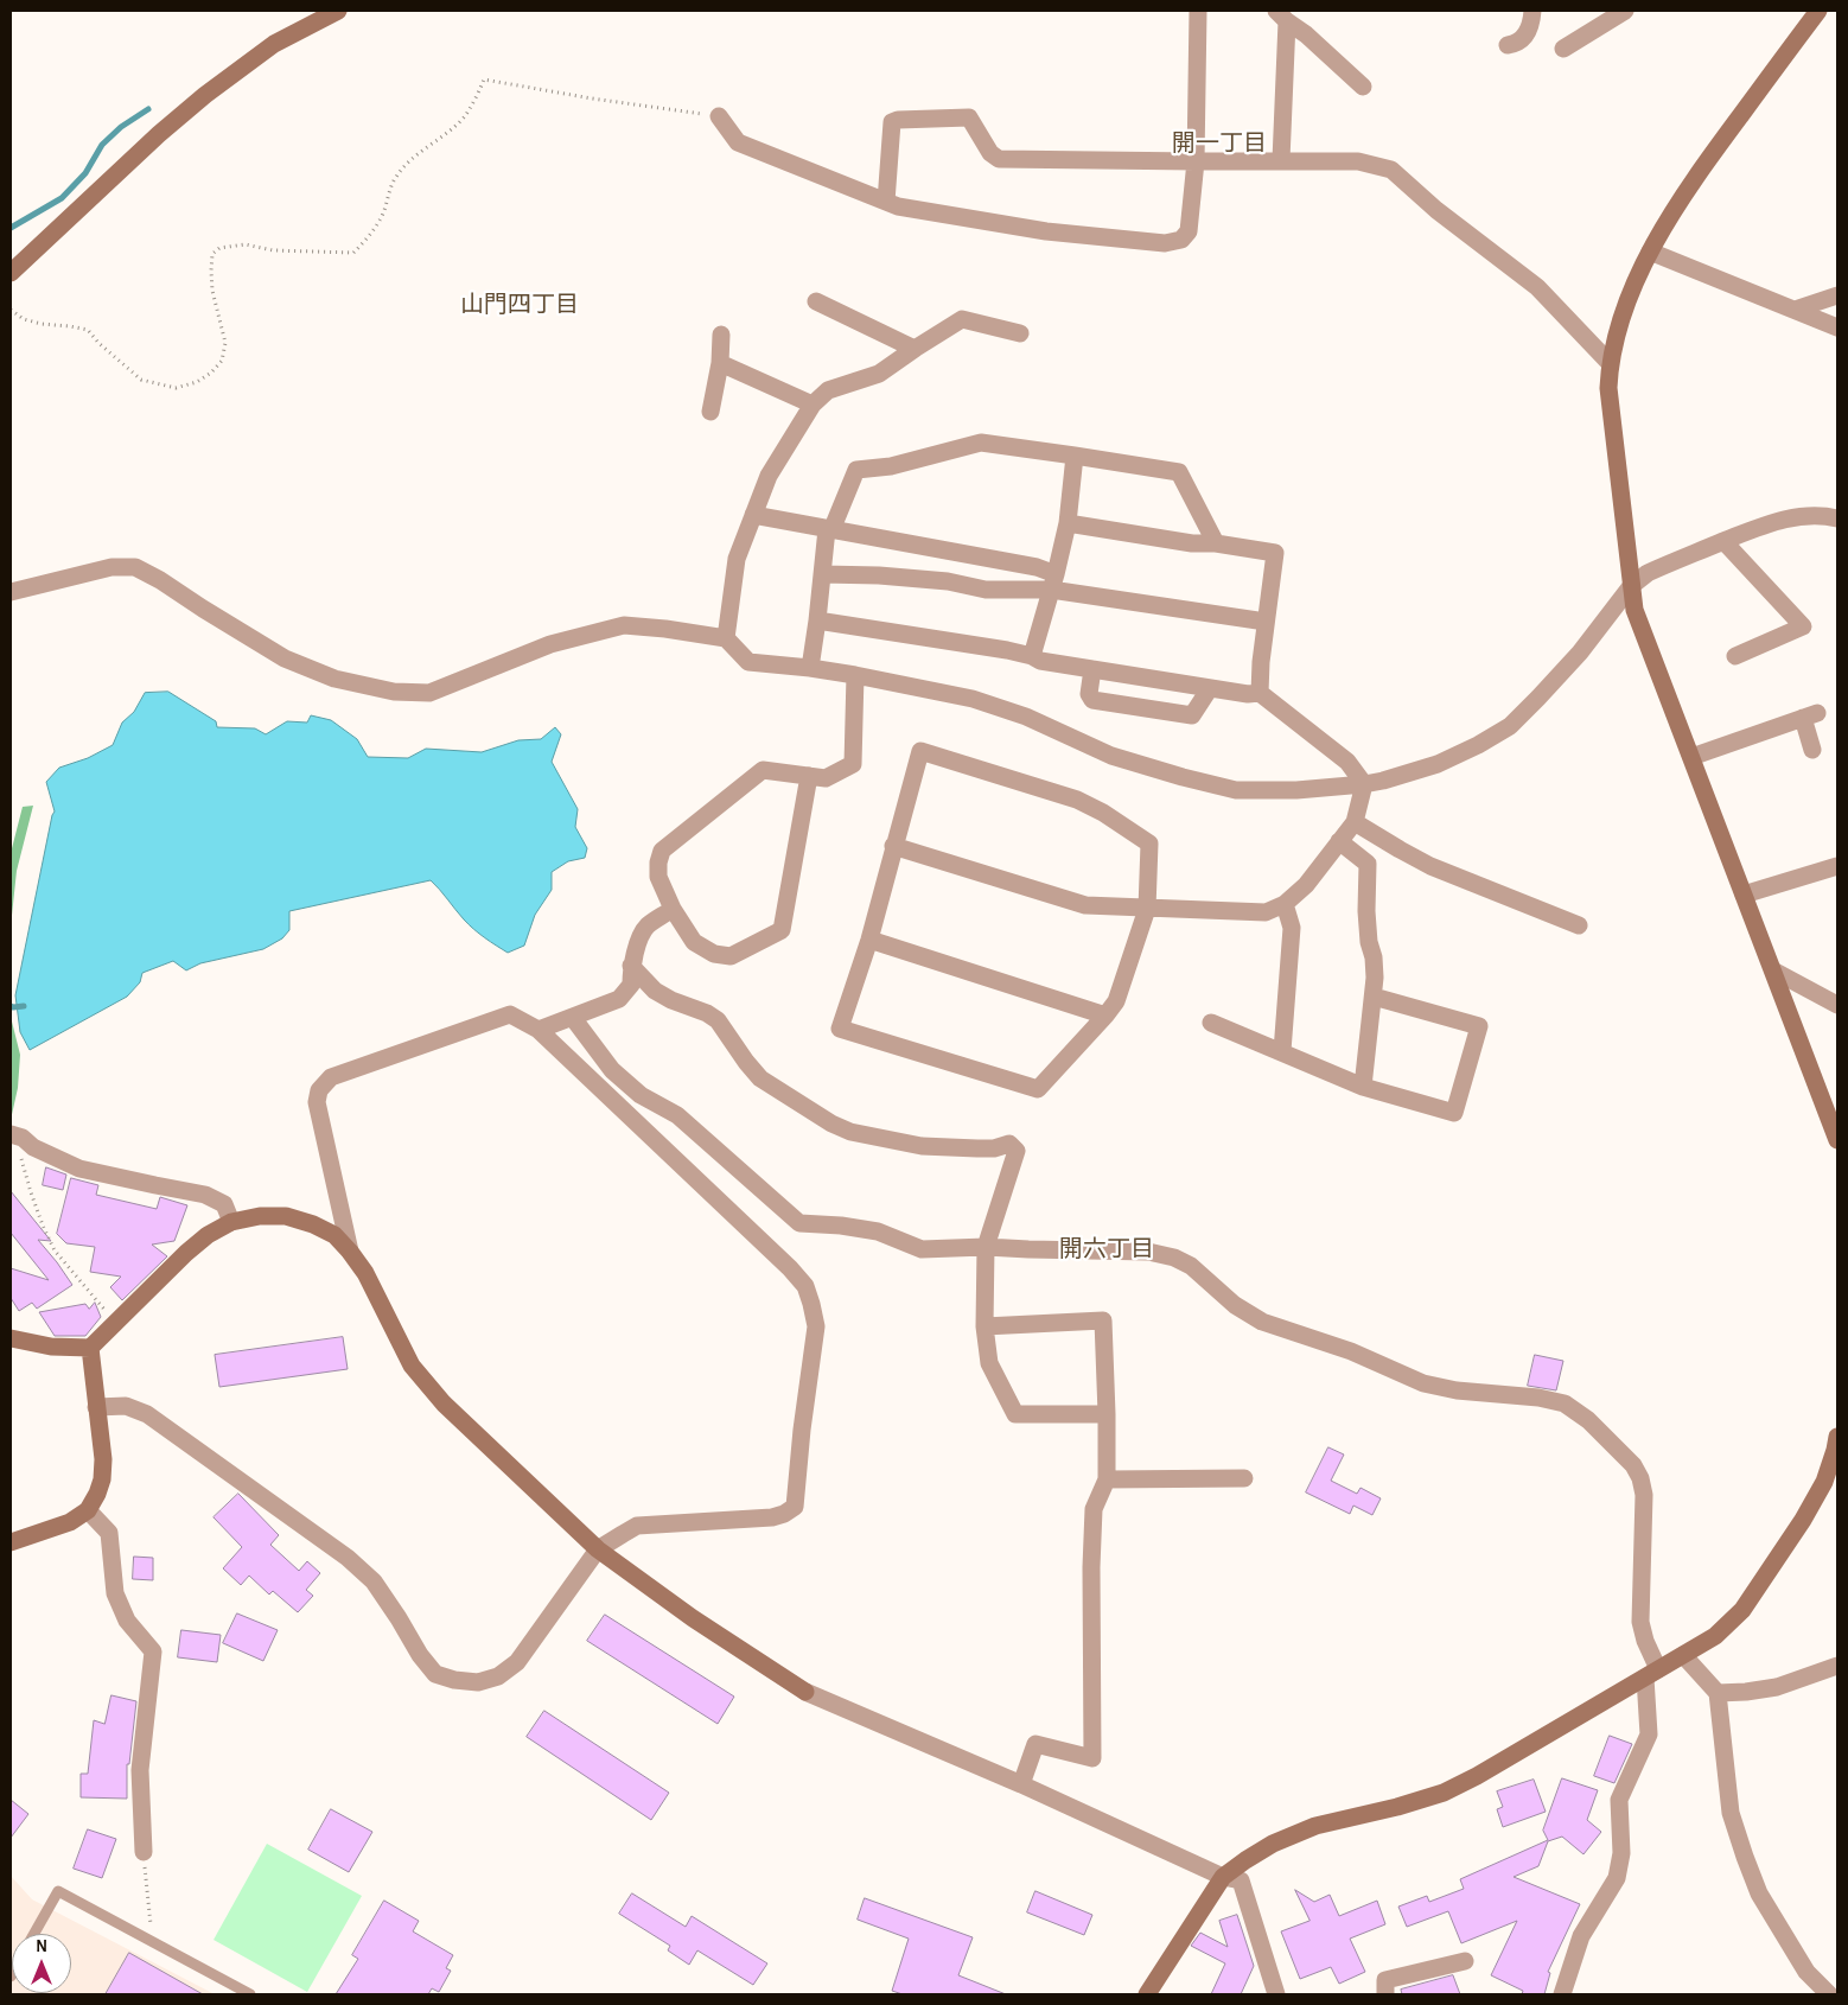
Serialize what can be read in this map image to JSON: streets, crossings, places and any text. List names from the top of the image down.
{
  "districts": ["開一丁目", "山門四丁目", "開六丁目"],
  "north": "top"
}
